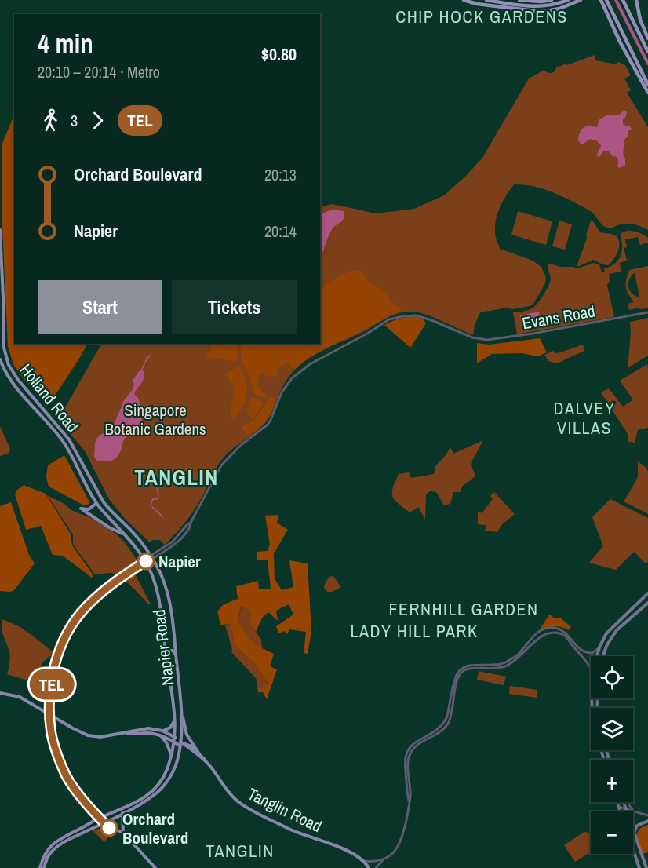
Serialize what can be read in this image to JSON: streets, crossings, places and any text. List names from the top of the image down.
{
  "streets": {
    "main road": ["Holland Road", "Napier Road", "Tanglin Road"],
    "street": ["Evans Road"]
  },
  "crossings": [
    ["Evans Road", "Holland Road"],
    ["Evans Road", "Napier Road"],
    ["Holland Road", "Napier Road"],
    ["Napier Road", "Tanglin Road"]
  ],
  "districts": [
    "CHIP HOCK GARDENS",
    "DALVEY VILLAS",
    "TANGLIN",
    "FERNHILL GARDEN",
    "LADY HILL PARK",
    "TANGLIN"
  ],
  "parks": ["Singapore Botanic Gardens"],
  "places": ["Napier", "Orchard Boulevard"],
  "lines": ["metro line TEL"],
  "page": {
    "on_map": "TEL",
    "heading": ["4 min", "20:10 – 20:14 · Metro", "$0.80"],
    "legs": ["3", "TEL"],
    "list": [
      {
        "name": "Orchard Boulevard",
        "value": "20:13"
      },
      {
        "name": "Napier",
        "value": "20:14"
      }
    ],
    "buttons": ["Start", "Tickets"],
    "map_buttons": ["+", "−"]
  }
}
